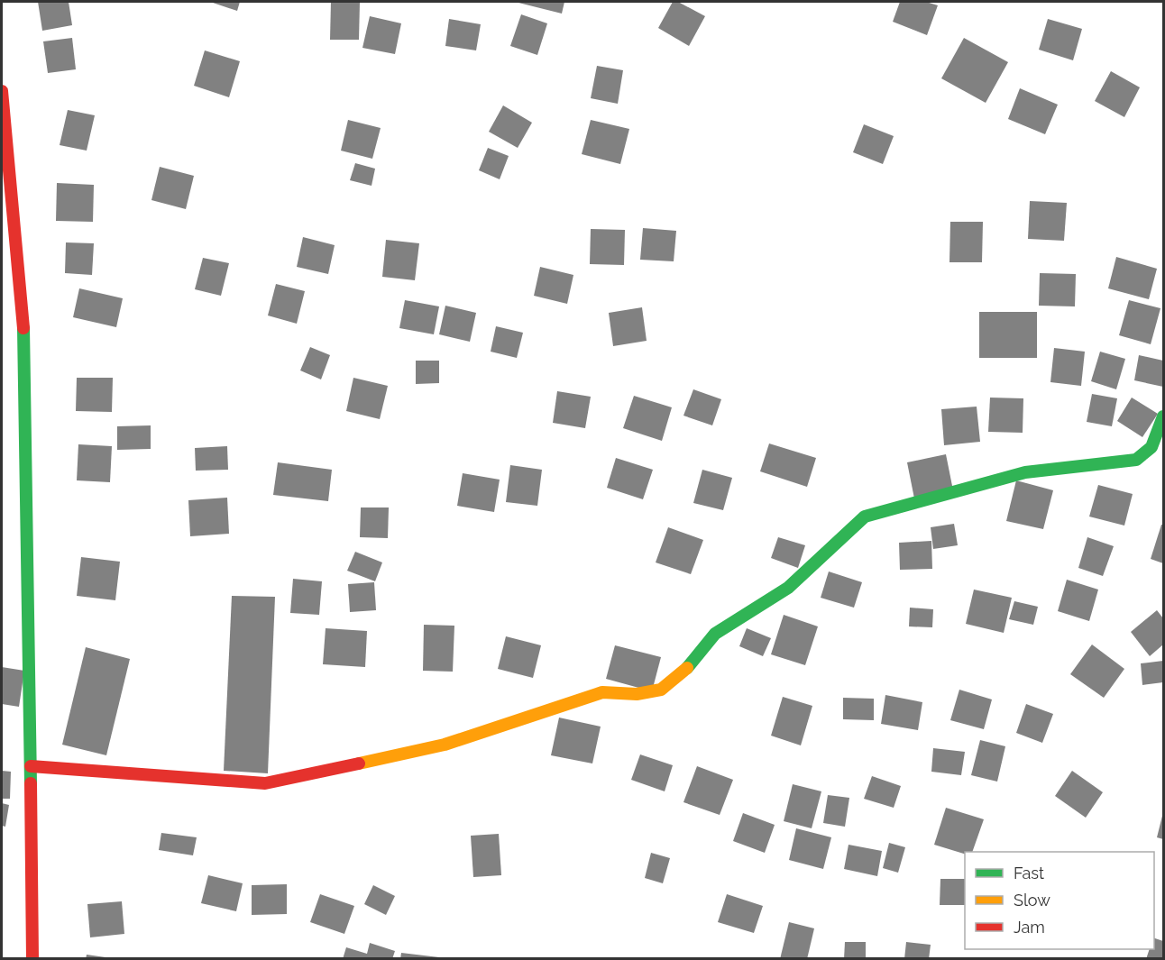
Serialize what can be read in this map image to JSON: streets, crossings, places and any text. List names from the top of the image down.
{
  "legend": ["Fast", "Slow", "Jam"]
}
